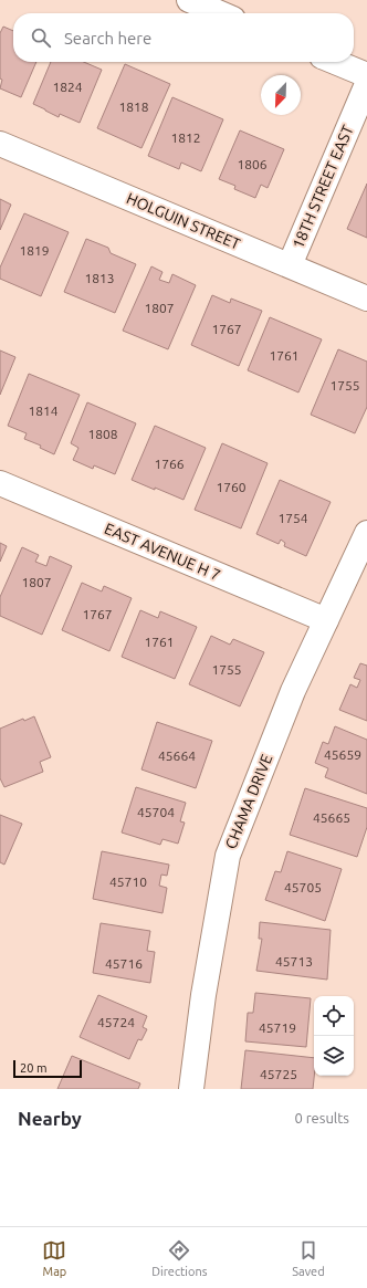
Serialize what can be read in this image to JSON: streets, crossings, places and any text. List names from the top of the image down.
{
  "streets": {
    "street": [
      "18TH STREET EAST",
      "HOLGUIN STREET",
      "EAST AVENUE H 7",
      "CHAMA DRIVE"
    ]
  },
  "crossings": [
    ["18TH STREET EAST", "HOLGUIN STREET"],
    ["EAST AVENUE H 7", "CHAMA DRIVE"]
  ],
  "house_numbers": [
    "1824",
    "1818",
    "1812",
    "1806",
    "1819",
    "1813",
    "1807",
    "1767",
    "1761",
    "1755",
    "1814",
    "1808",
    "1766",
    "1760",
    "1754",
    "1807",
    "1767",
    "1761",
    "1755",
    "45659",
    "45664",
    "45704",
    "45665",
    "45710",
    "45705",
    "45713",
    "45716",
    "45724",
    "45719",
    "45725"
  ],
  "scale_bar": "20 m",
  "north": "bottom left",
  "page": {
    "search": "Search here",
    "scale": "20 m",
    "heading": ["Nearby", "0 results"],
    "nav": ["Map", "Directions", "Saved"]
  }
}
